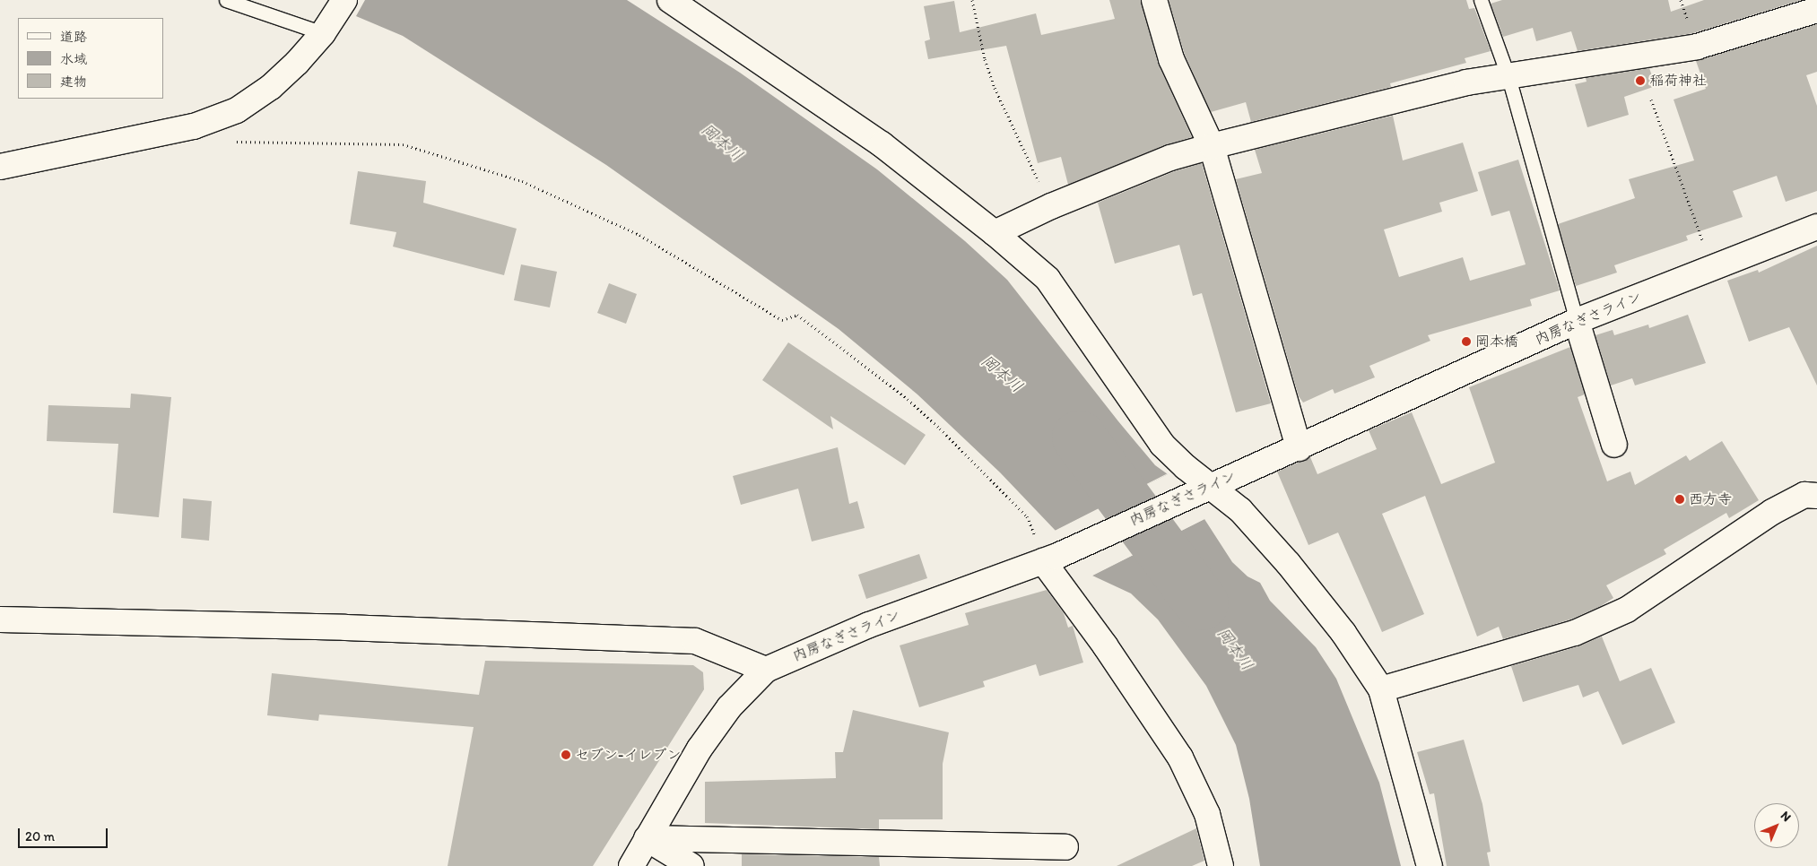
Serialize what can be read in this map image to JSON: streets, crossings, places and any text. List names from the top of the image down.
{
  "streets": {
    "main road": ["内房なぎさライン"]
  },
  "water": ["岡本川"],
  "places": [
    "稲荷神社",
    "岡本橋",
    "西方寺",
    "セブン-イレブン"
  ],
  "legend": ["道路", "水域", "建物"],
  "scale_bar": "20 m",
  "north": "top right"
}
